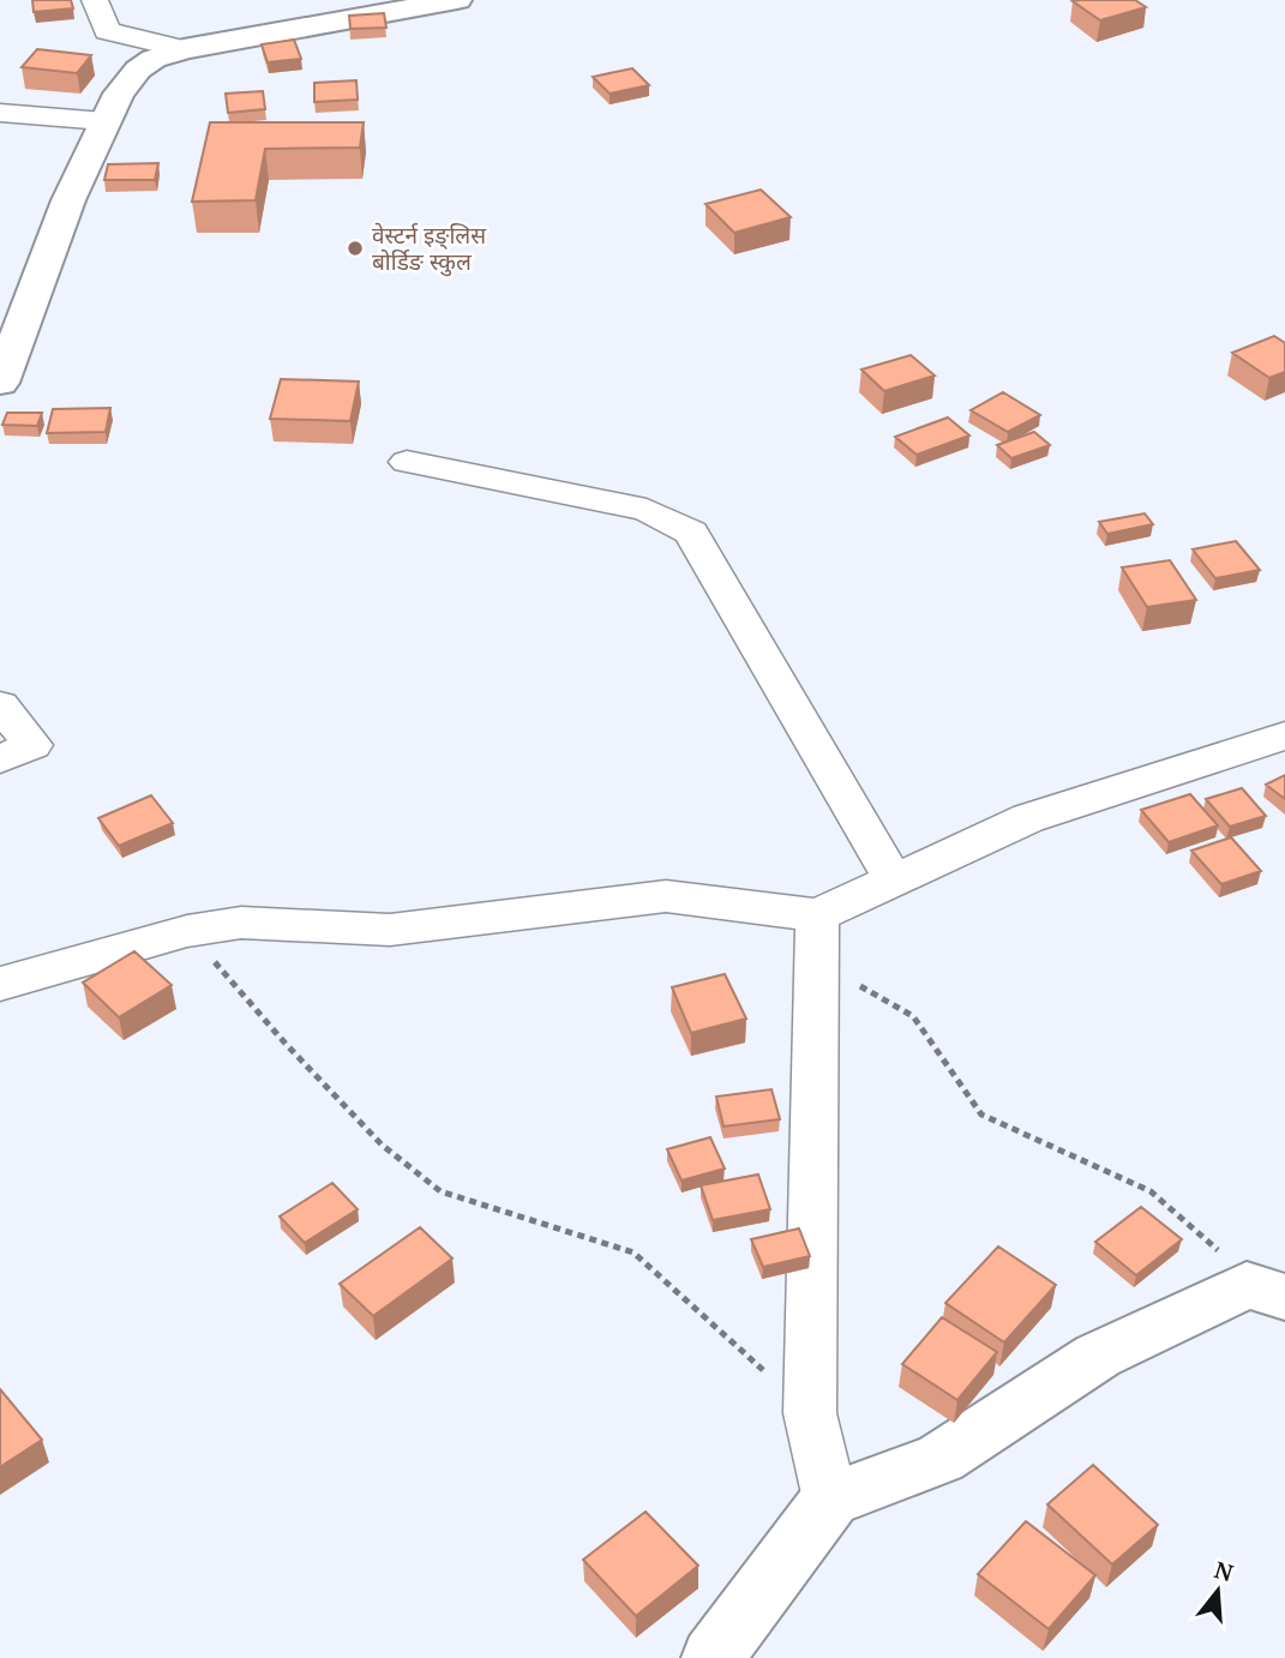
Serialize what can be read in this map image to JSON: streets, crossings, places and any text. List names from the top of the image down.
{
  "places": ["वेस्टर्न इङ्लिस बोर्डिङ स्कुल"],
  "north": "top"
}
